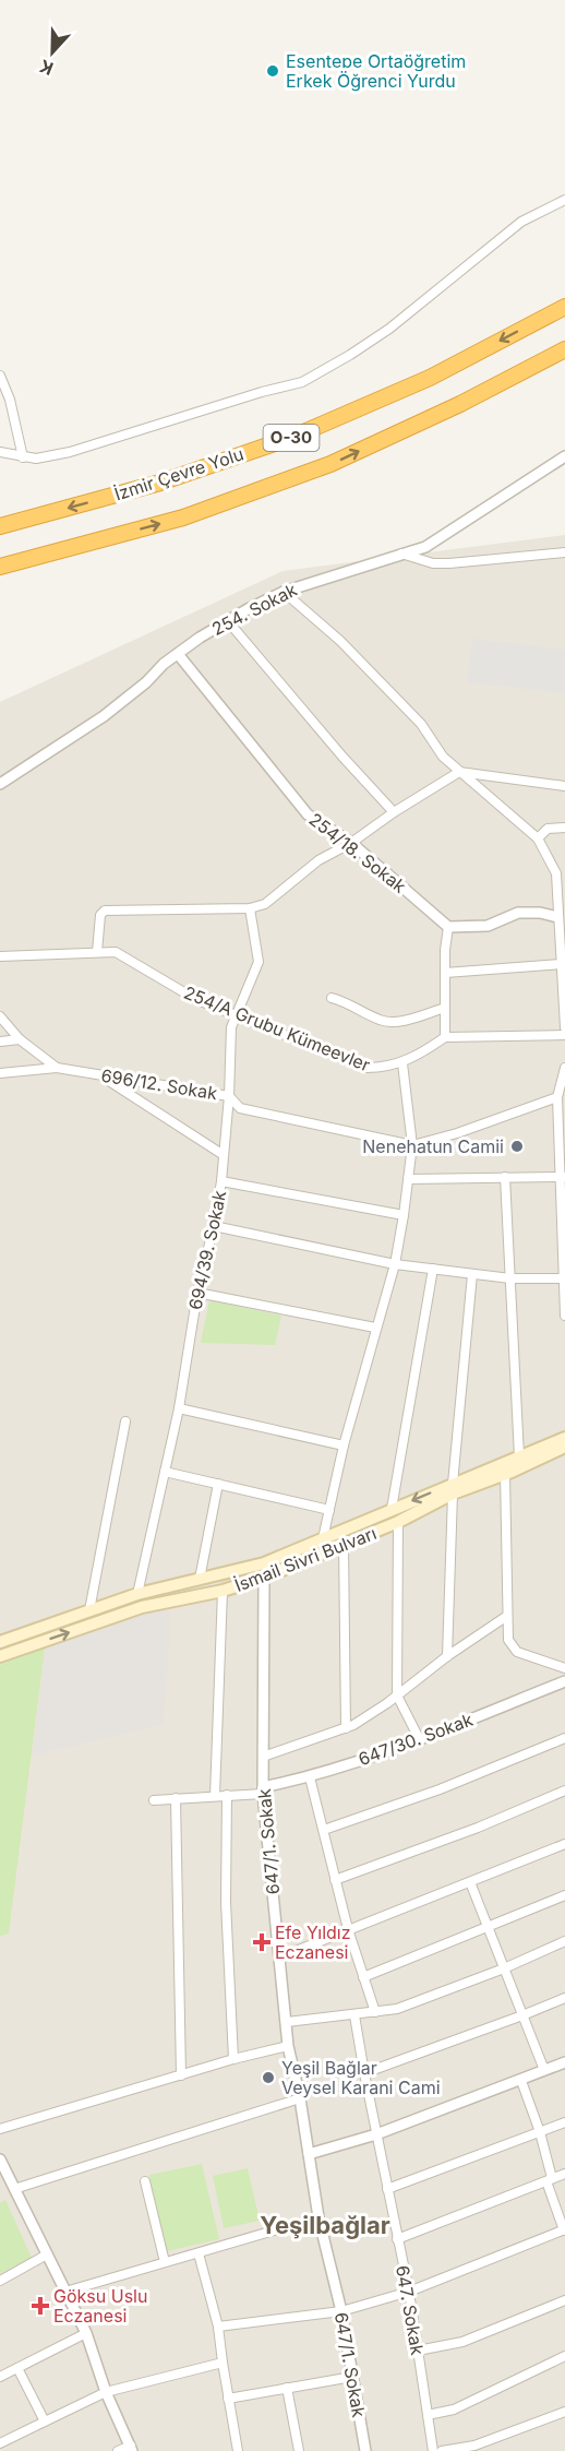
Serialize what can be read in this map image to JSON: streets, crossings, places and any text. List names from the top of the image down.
{
  "streets": {
    "highway": ["O-30", "İzmir Çevre Yolu"],
    "main road": ["İsmail Sivri Bulvarı"],
    "street": [
      "254. Sokak",
      "254/18. Sokak",
      "254/A Grubu Kümeevler",
      "696/12. Sokak",
      "694/39. Sokak",
      "647/30. Sokak",
      "647/1. Sokak",
      "647. Sokak"
    ]
  },
  "crossings": [
    ["254. Sokak", "254/18. Sokak"],
    ["254/A Grubu Kümeevler", "694/39. Sokak"],
    ["696/12. Sokak", "694/39. Sokak"],
    ["694/39. Sokak", "İsmail Sivri Bulvarı"],
    ["İsmail Sivri Bulvarı", "647/1. Sokak"],
    ["647/30. Sokak", "647/1. Sokak"]
  ],
  "districts": ["Yeşilbağlar"],
  "places": {
    "other": ["Esentepe Ortaöğretim Erkek Öğrenci Yurdu", "Nenehatun Camii", "Yeşil Bağlar Veysel Karani Cami"],
    "health": ["Efe Yıldız Eczanesi", "Göksu Uslu Eczanesi"]
  },
  "north": "bottom"
}
